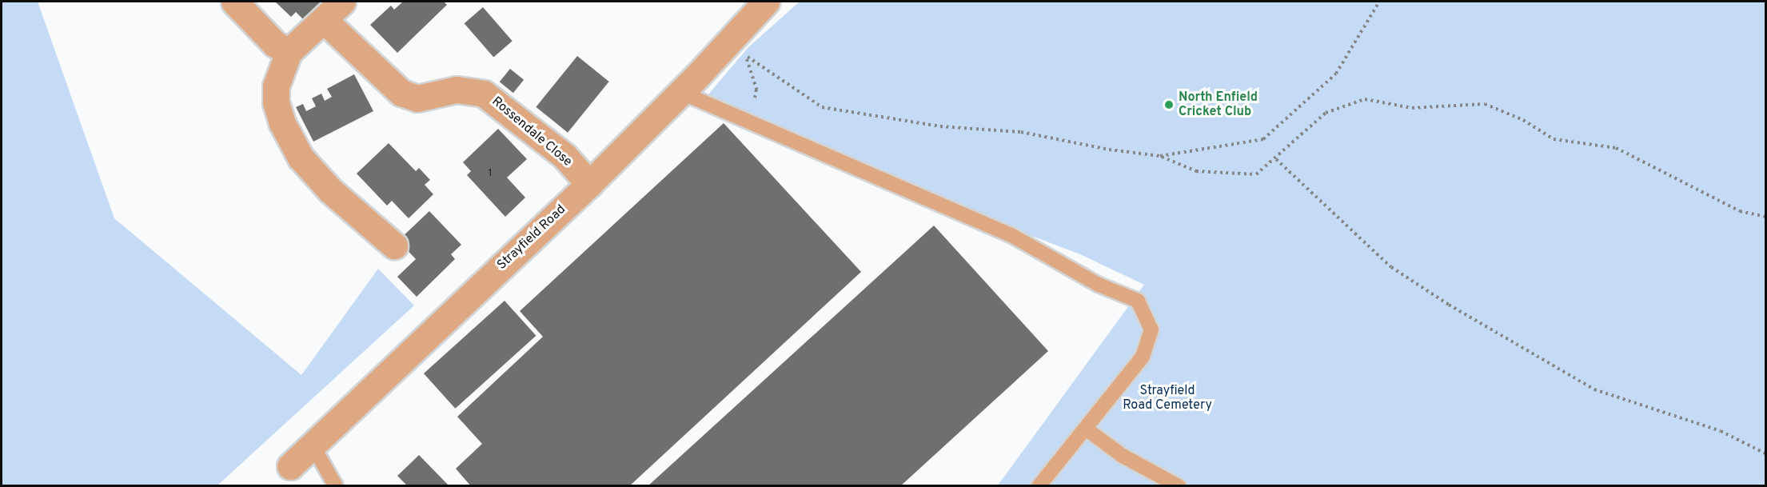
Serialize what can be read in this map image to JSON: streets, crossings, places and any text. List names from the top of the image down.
{
  "streets": {
    "street": ["Rossendale Close", "Strayfield Road"]
  },
  "crossings": [
    ["Rossendale Close", "Strayfield Road"]
  ],
  "parks": ["Strayfield Road Cemetery"],
  "places": ["North Enfield Cricket Club"],
  "house_numbers": ["1"]
}
